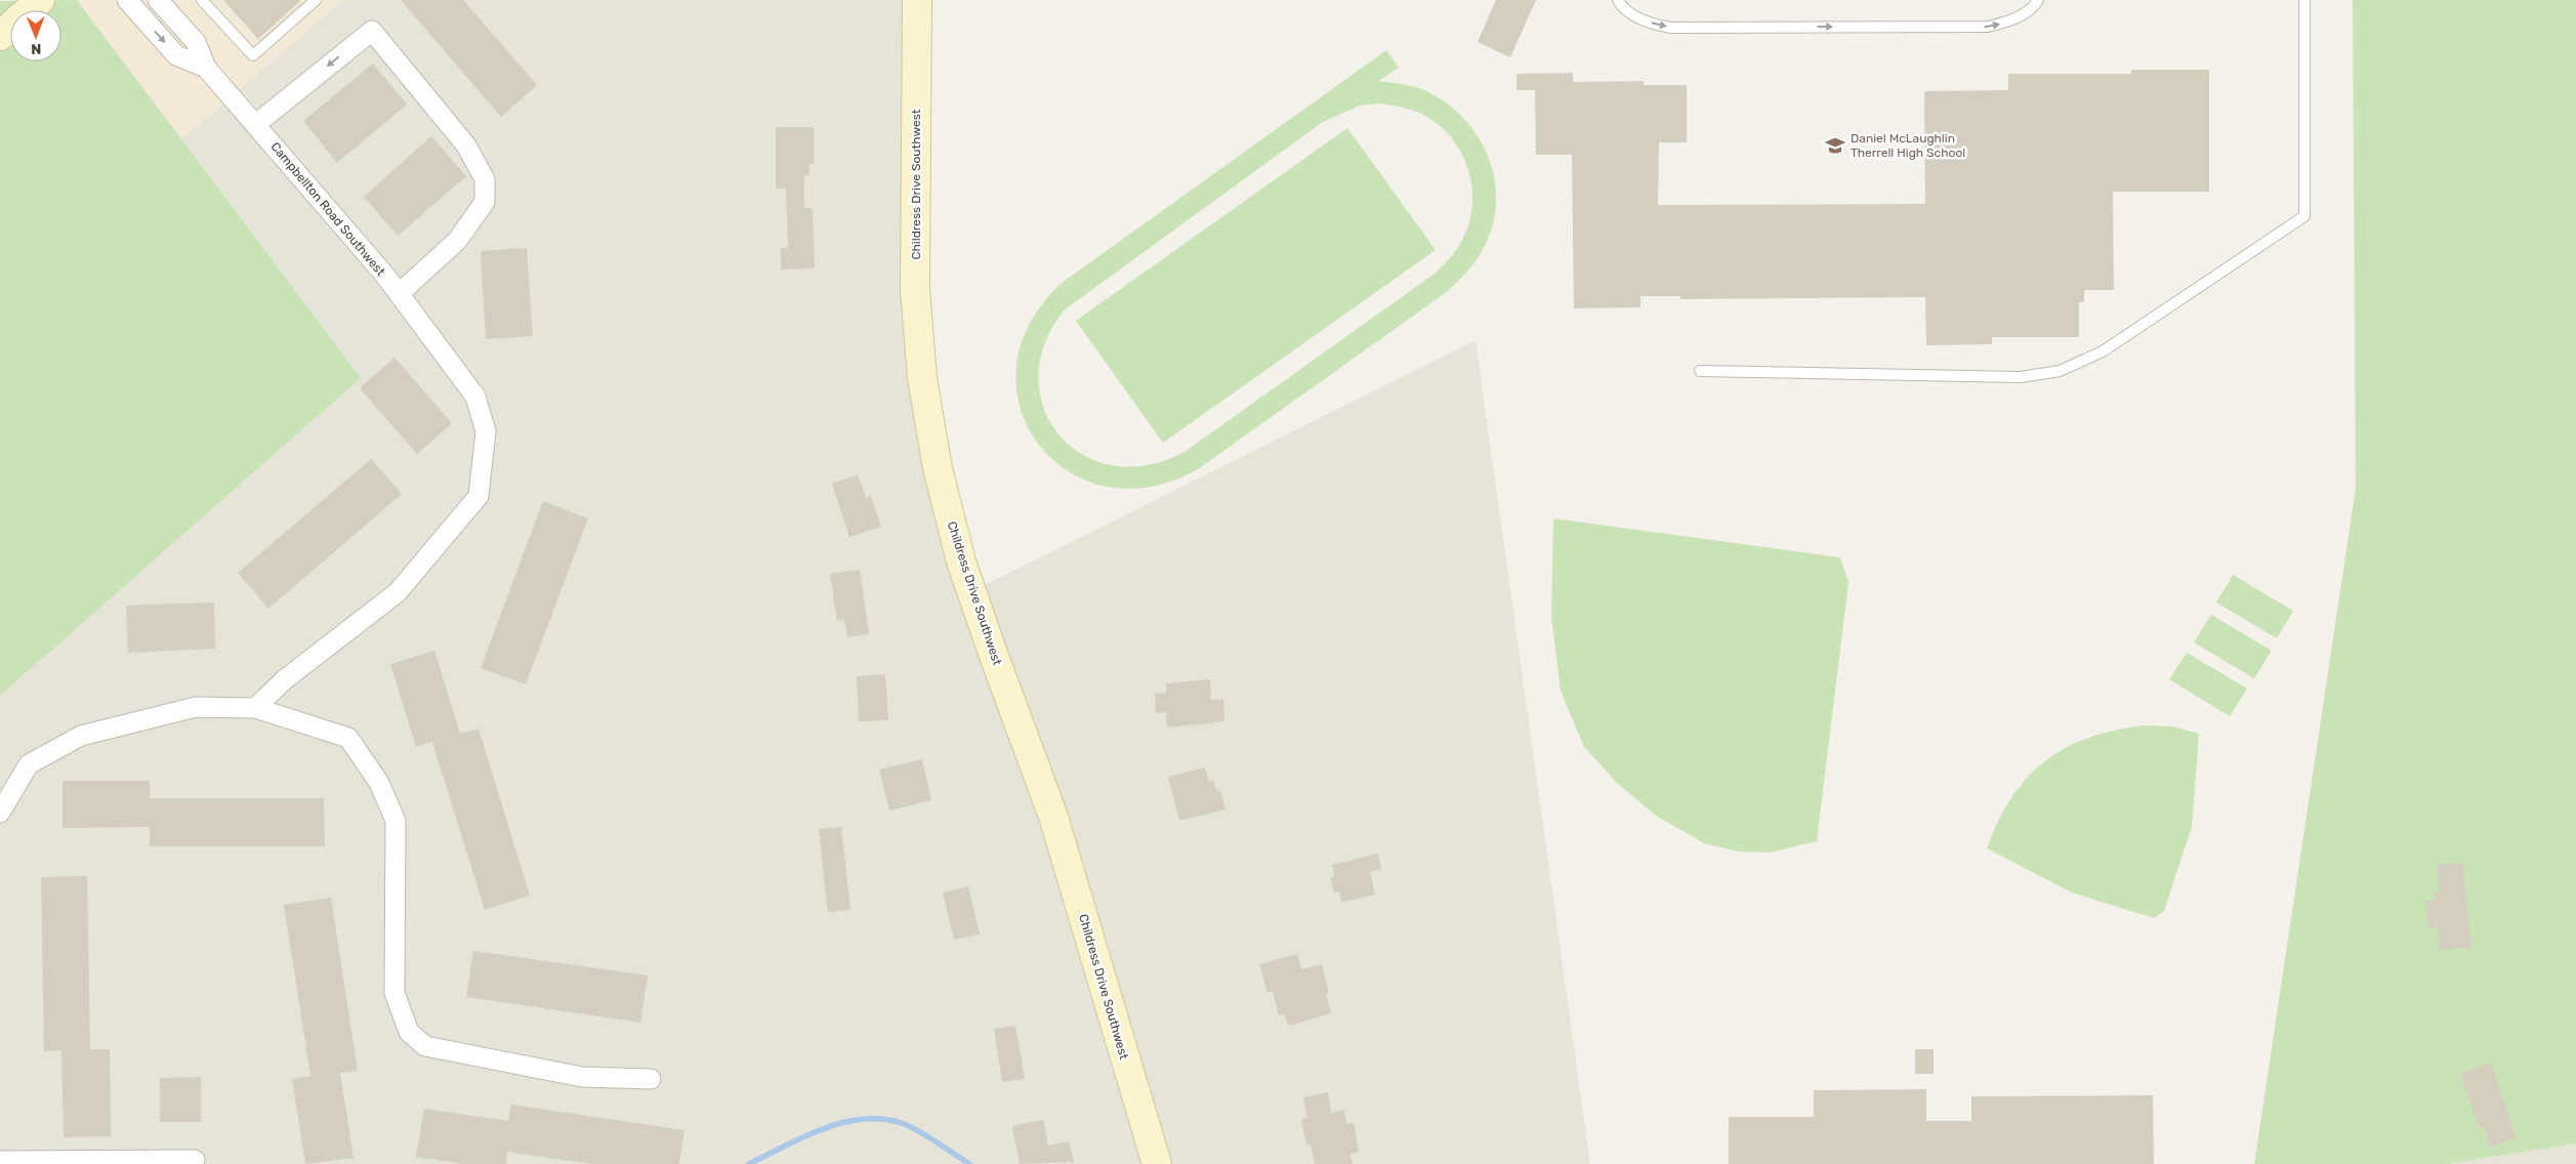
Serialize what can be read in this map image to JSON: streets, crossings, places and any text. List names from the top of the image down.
{
  "streets": {
    "street": ["Childress Drive Southwest", "Campbellton Road Southwest"]
  },
  "places": {
    "school or university": ["Daniel McLaughlin Therrell High School"]
  },
  "north": "bottom"
}
